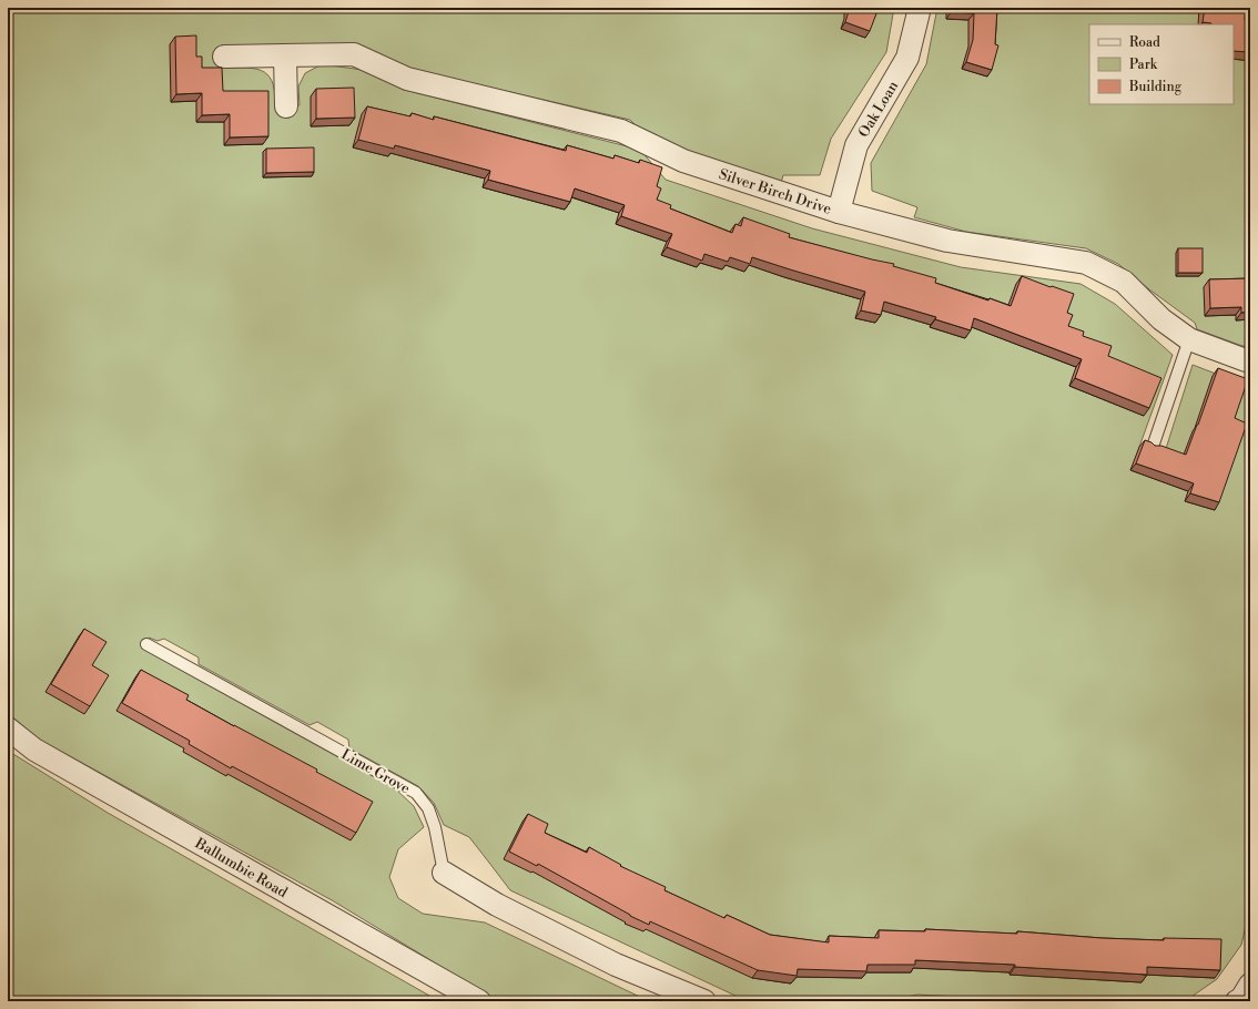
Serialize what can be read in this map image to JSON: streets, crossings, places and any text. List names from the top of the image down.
{
  "streets": {
    "street": [
      "Oak Loan",
      "Silver Birch Drive",
      "Lime Grove",
      "Ballumbie Road"
    ]
  },
  "crossings": [
    ["Oak Loan", "Silver Birch Drive"]
  ],
  "legend": ["Road", "Park", "Building"]
}
